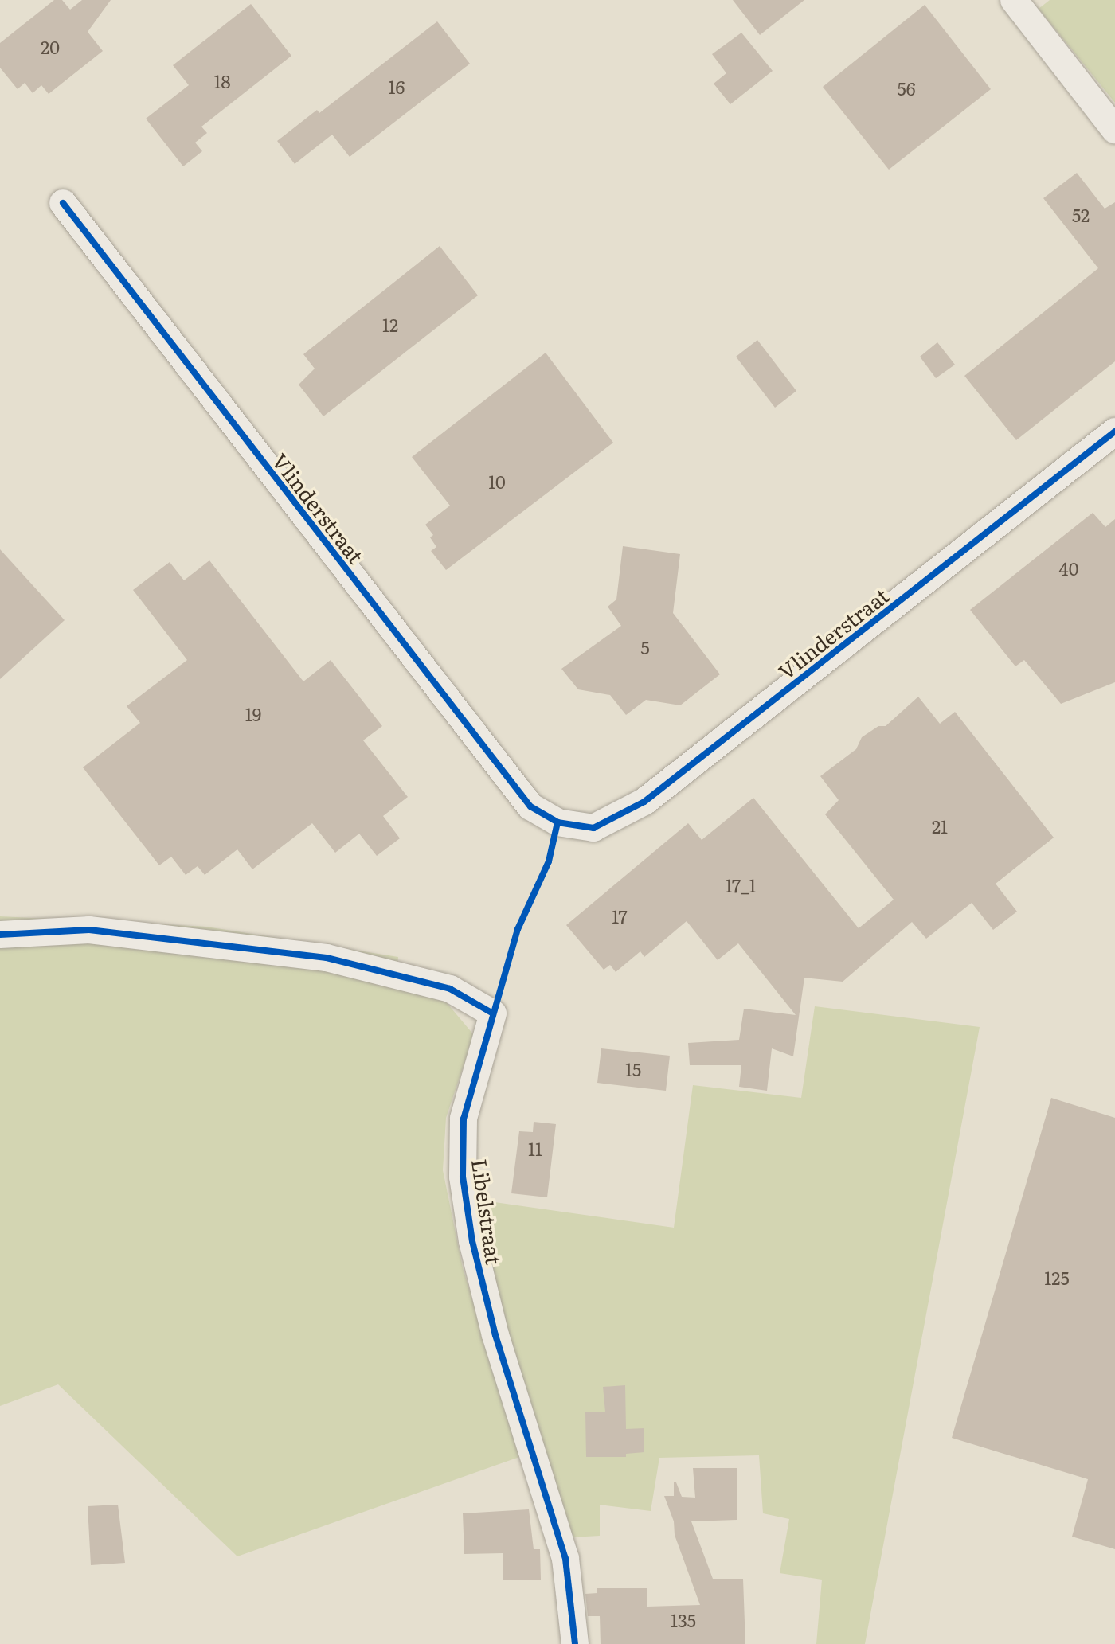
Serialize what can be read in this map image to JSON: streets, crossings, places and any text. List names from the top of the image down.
{
  "streets": {
    "street": ["Vlinderstraat", "Libelstraat"]
  },
  "house_numbers": [
    "20",
    "18",
    "16",
    "56",
    "52",
    "12",
    "10",
    "40",
    "5",
    "19",
    "21",
    "17_1",
    "17",
    "15",
    "11",
    "125",
    "135"
  ]
}
